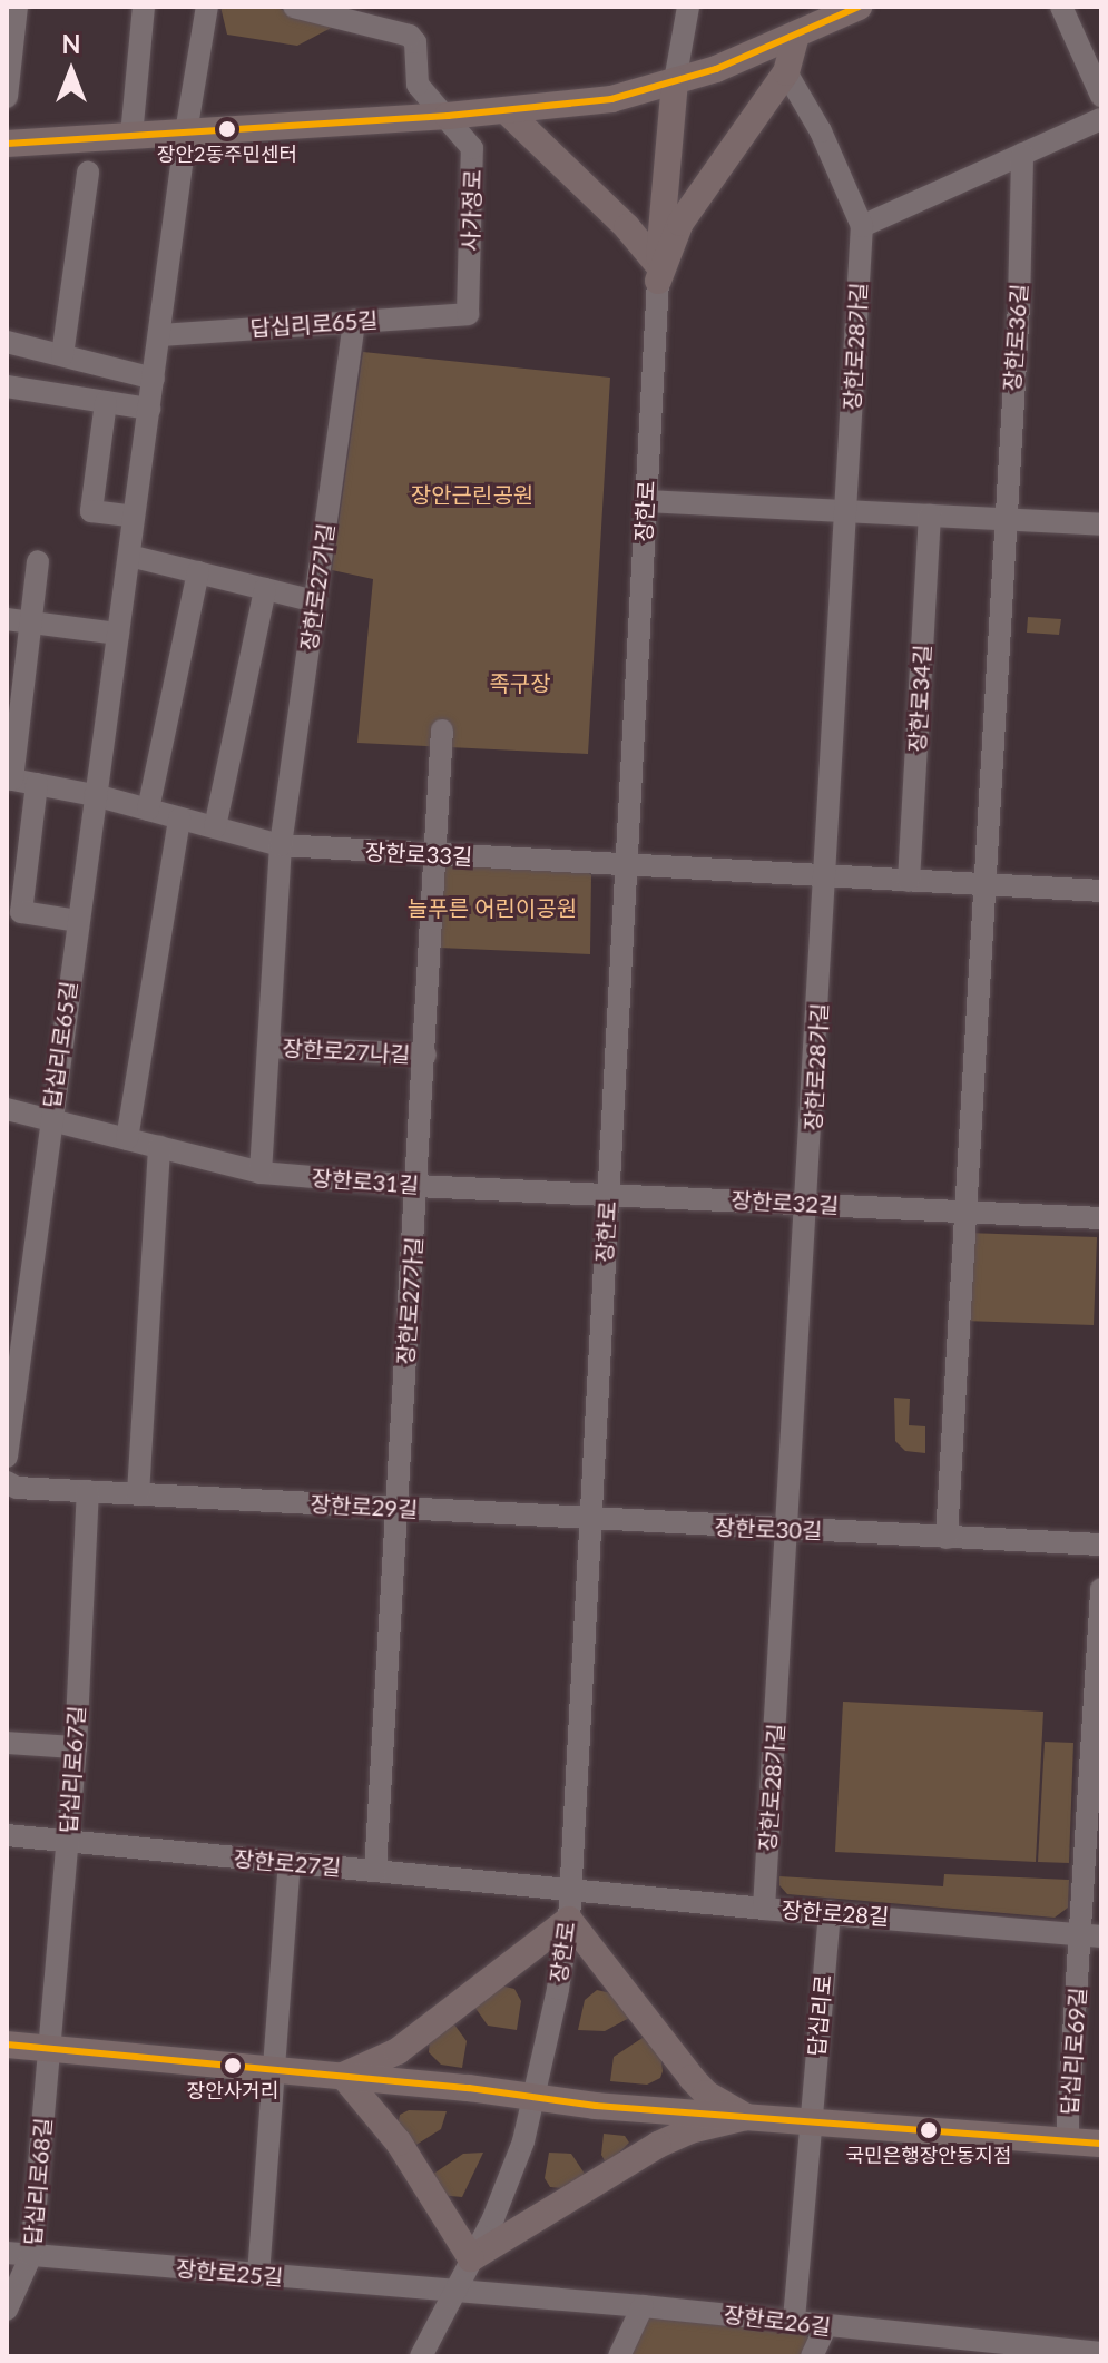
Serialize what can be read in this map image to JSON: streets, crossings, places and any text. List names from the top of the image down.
{
  "streets": {
    "main road": ["장한로"],
    "street": [
      "사가정로",
      "답십리로65길",
      "장한로36길",
      "장한로28가길",
      "장한로27가길",
      "장한로34길",
      "장한로33길",
      "장한로27나길",
      "장한로31길",
      "장한로32길",
      "장한로29길",
      "장한로30길",
      "답십리로67길",
      "장한로27길",
      "장한로28길",
      "답십리로",
      "답십리로69길",
      "답십리로68길",
      "장한로25길",
      "장한로26길"
    ]
  },
  "crossings": [
    ["사가정로", "답십리로65길"],
    ["답십리로65길", "장한로27가길"],
    ["답십리로65길", "장한로33길"],
    ["답십리로65길", "장한로31길"],
    ["장한로28가길", "장한로32길"],
    ["장한로28가길", "장한로30길"],
    ["장한로28가길", "장한로28길"],
    ["장한로", "장한로33길"],
    ["장한로", "장한로31길"],
    ["장한로", "장한로32길"],
    ["장한로", "장한로29길"],
    ["장한로", "장한로30길"],
    ["장한로", "장한로27길"],
    ["장한로", "장한로28길"],
    ["장한로", "장한로25길"],
    ["장한로", "장한로26길"],
    ["장한로27가길", "장한로33길"],
    ["장한로27가길", "장한로27나길"],
    ["장한로27가길", "장한로31길"],
    ["장한로27가길", "장한로29길"],
    ["장한로27가길", "장한로27길"],
    ["장한로31길", "장한로32길"],
    ["장한로29길", "장한로30길"],
    ["장한로29길", "답십리로67길"],
    ["답십리로67길", "장한로27길"],
    ["답십리로67길", "답십리로68길"],
    ["장한로27길", "장한로28길"],
    ["장한로28길", "답십리로"],
    ["장한로28길", "답십리로69길"],
    ["답십리로", "장한로26길"],
    ["답십리로68길", "장한로25길"],
    ["장한로25길", "장한로26길"]
  ],
  "parks": ["장안근린공원", "족구장", "늘푸른 어린이공원"],
  "places": ["장안2동주민센터", "장안사거리", "국민은행장안동지점"],
  "north": "top"
}
